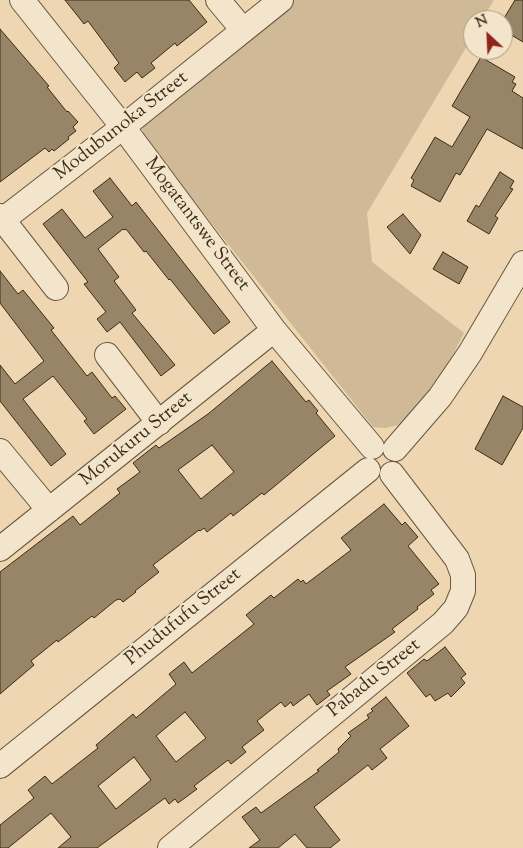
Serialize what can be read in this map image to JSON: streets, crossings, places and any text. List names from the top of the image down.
{
  "streets": {
    "street": [
      "Modubunoka Street",
      "Mogatantswe Street",
      "Morukuru Street",
      "Phudufufu Street",
      "Pabadu Street"
    ]
  },
  "crossings": [
    ["Modubunoka Street", "Mogatantswe Street"],
    ["Mogatantswe Street", "Morukuru Street"],
    ["Mogatantswe Street", "Phudufufu Street"],
    ["Mogatantswe Street", "Pabadu Street"],
    ["Phudufufu Street", "Pabadu Street"]
  ],
  "north": "top left"
}
